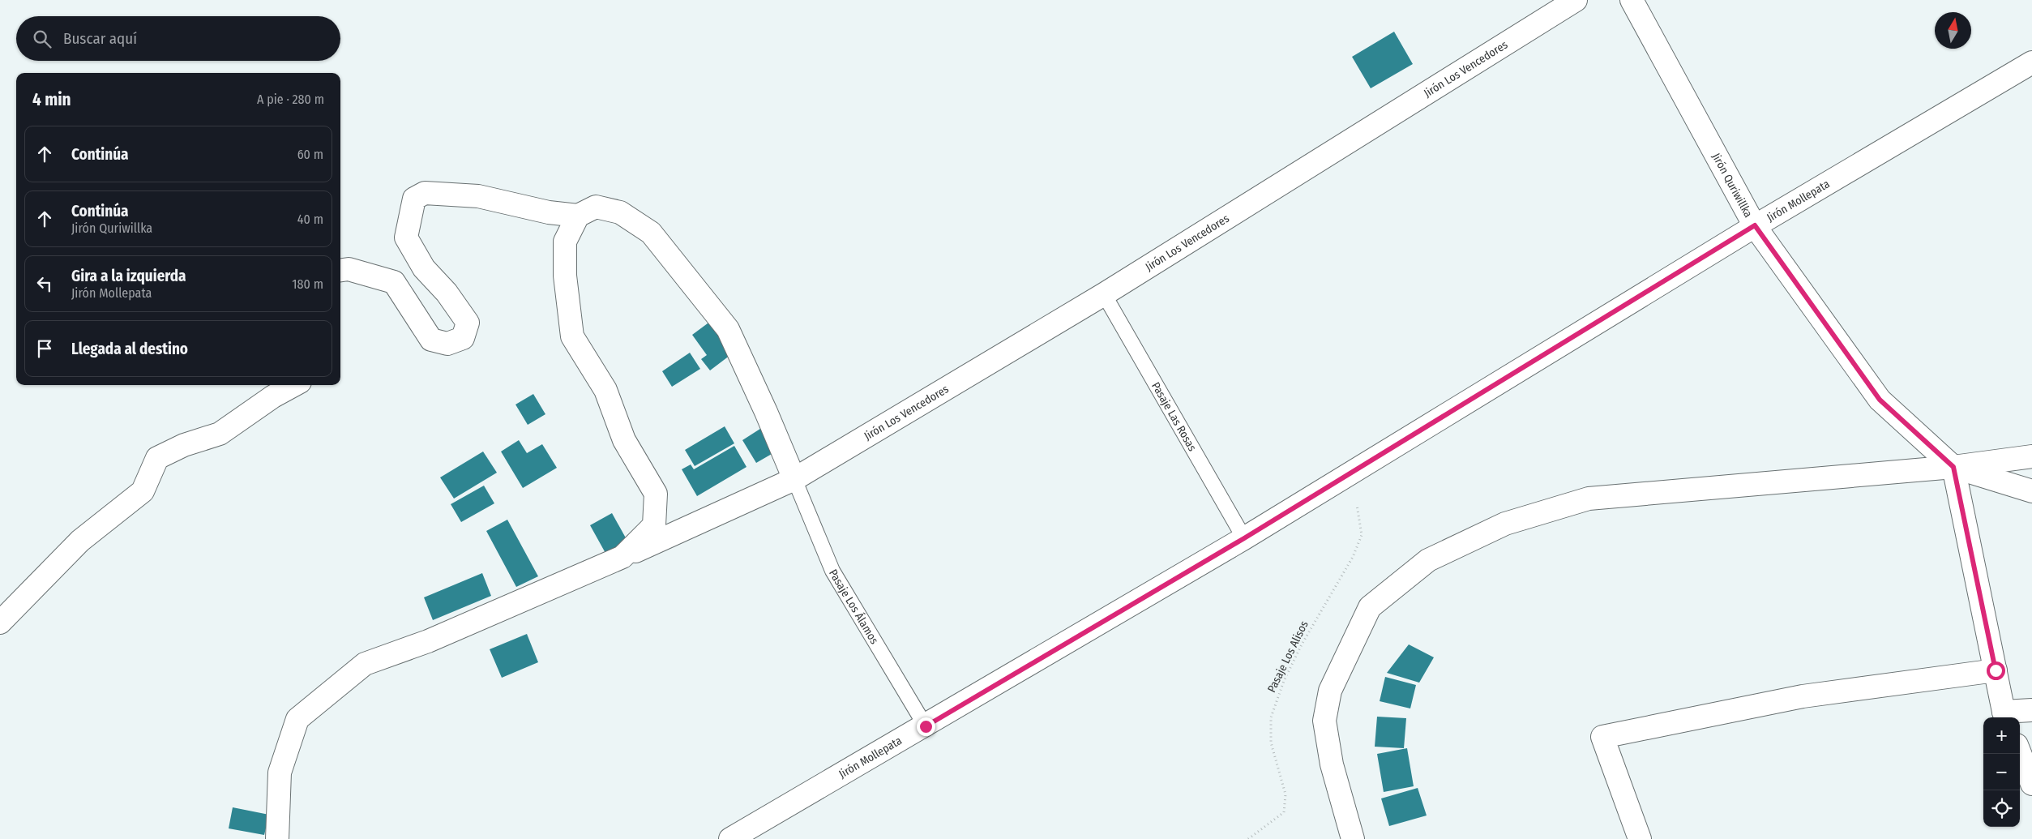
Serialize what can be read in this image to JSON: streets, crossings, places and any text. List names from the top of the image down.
{
  "streets": {
    "street": ["Jirón Los Vencedores", "Jirón Quriwillka", "Jirón Mollepata"],
    "lane": ["Pasaje Las Rosas", "Pasaje Los Álamos"],
    "path": ["Pasaje Los Alisos"]
  },
  "crossings": [
    ["Jirón Los Vencedores", "Pasaje Las Rosas"],
    ["Jirón Los Vencedores", "Pasaje Los Álamos"],
    ["Jirón Quriwillka", "Jirón Mollepata"],
    ["Jirón Mollepata", "Pasaje Las Rosas"],
    ["Jirón Mollepata", "Pasaje Los Álamos"],
    ["Jirón Mollepata", "Pasaje Los Alisos"]
  ],
  "north": "top",
  "page": {
    "search": "Buscar aquí",
    "heading": ["4 min", "A pie · 280 m"],
    "list": [
      ["Continúa", "60 m"],
      ["Continúa", "Jirón Quriwillka", "40 m"],
      ["Gira a la izquierda", "Jirón Mollepata", "180 m"],
      "Llegada al destino"
    ],
    "map_buttons": ["+", "−"]
  }
}
